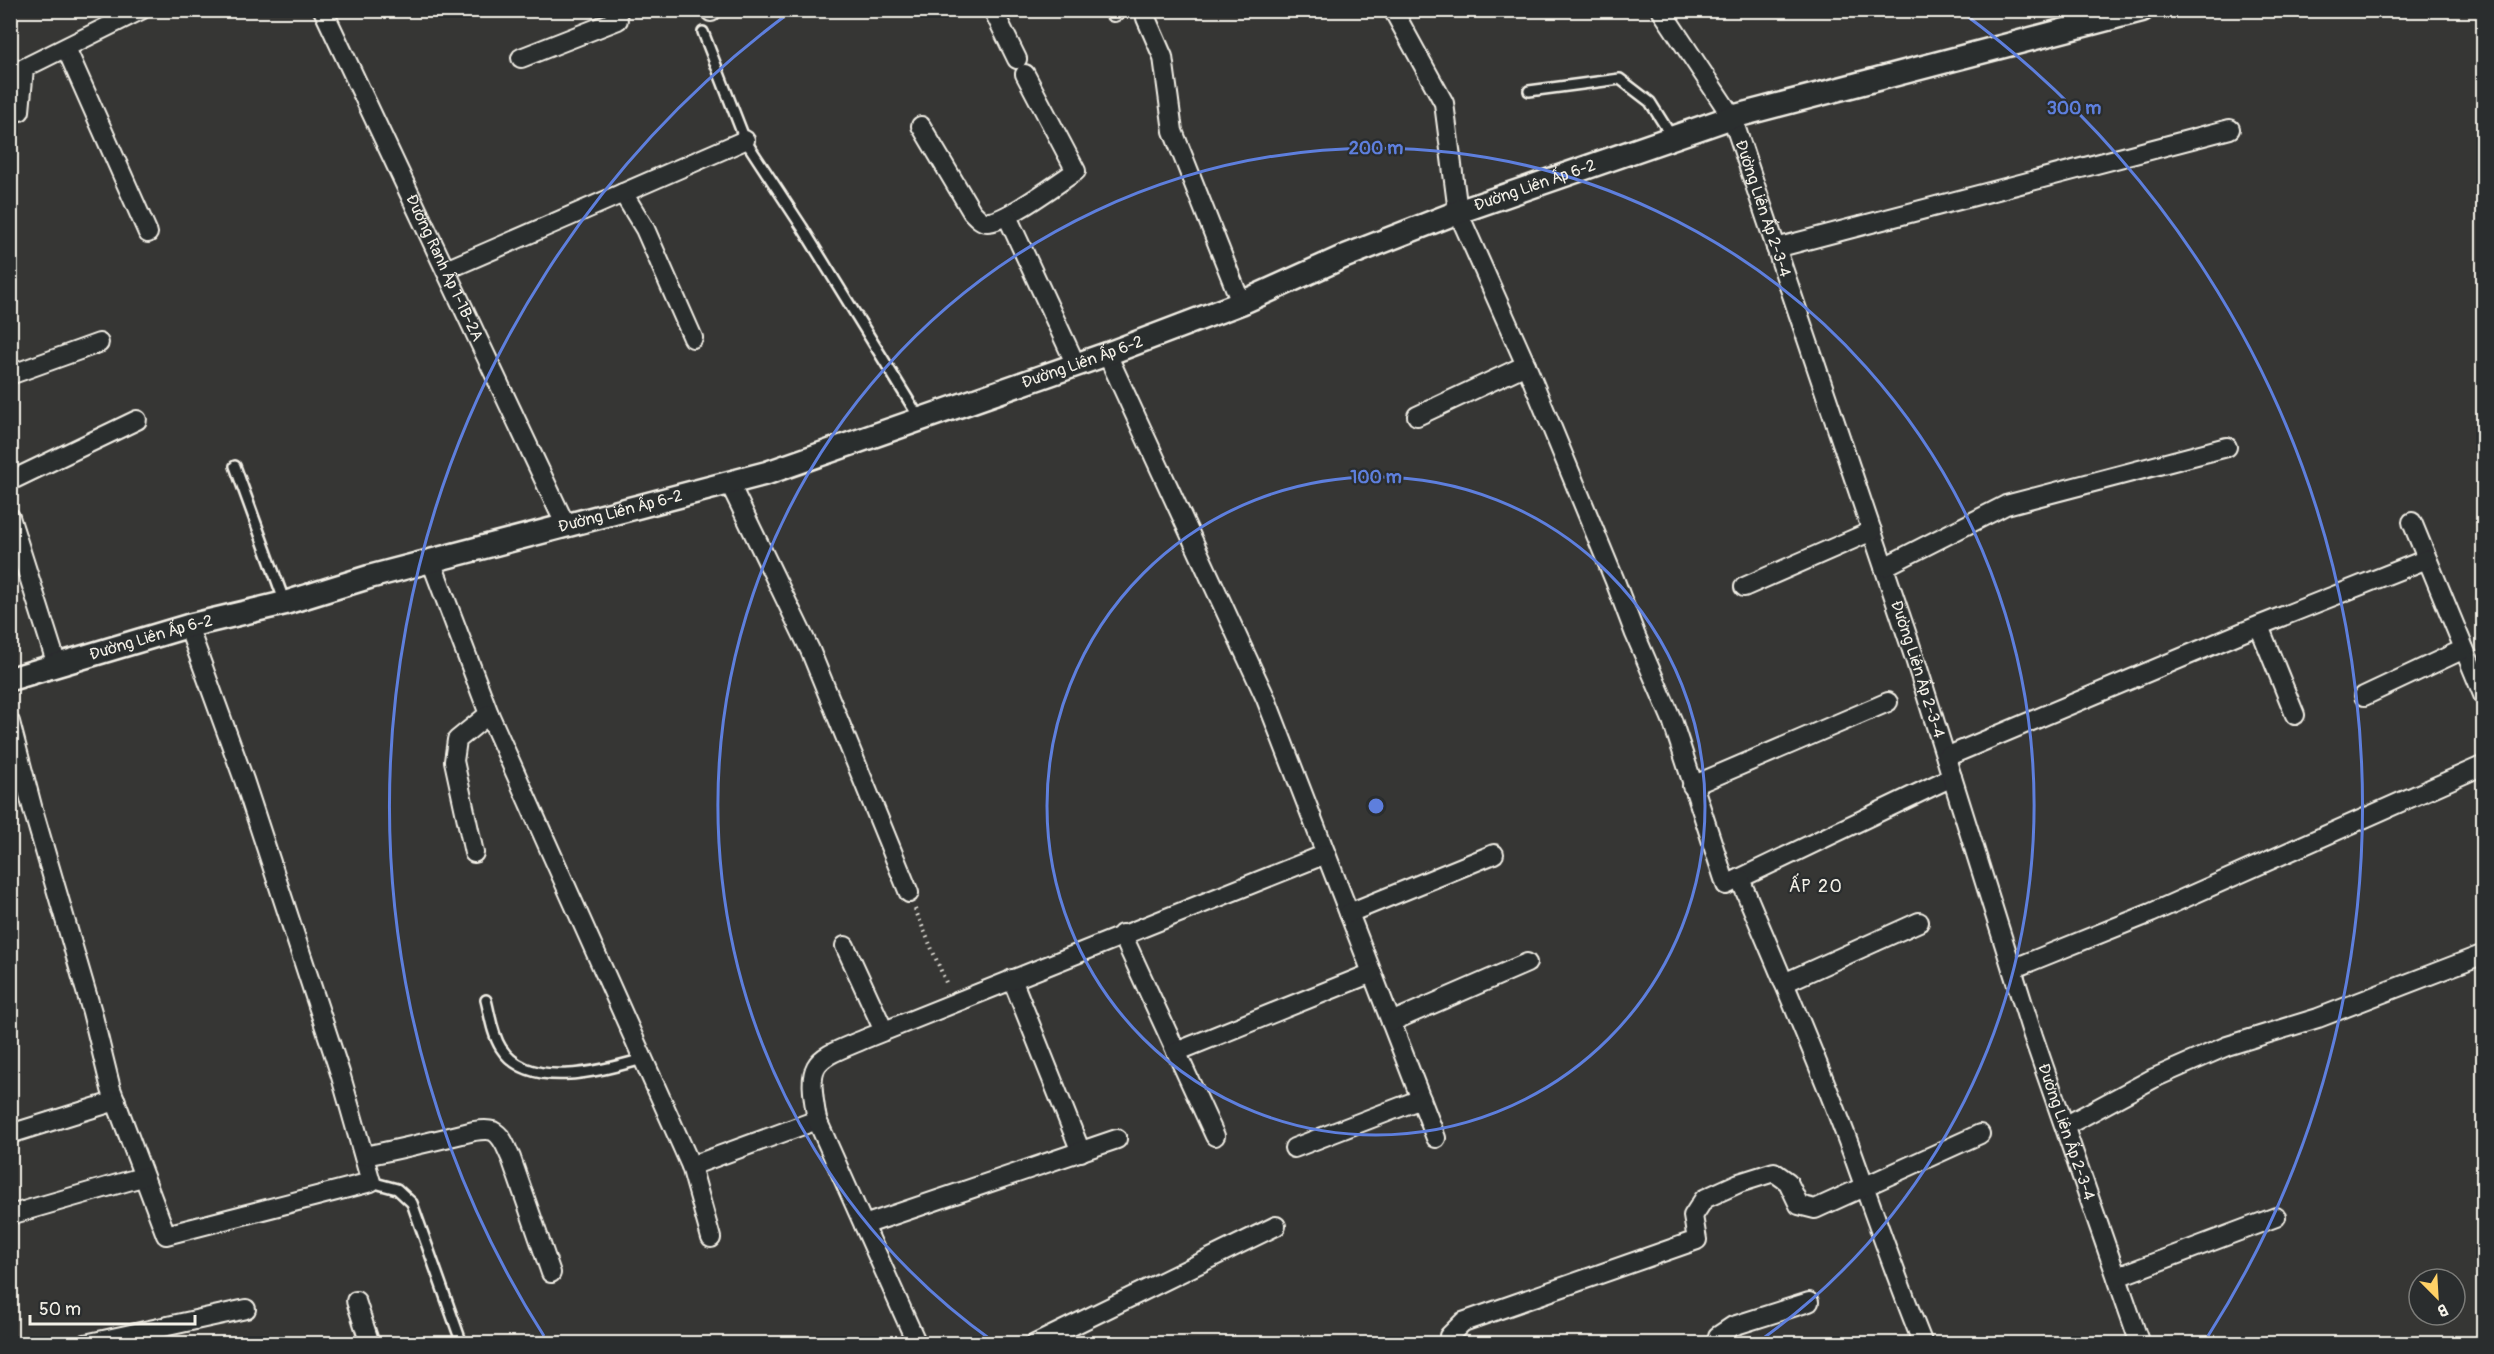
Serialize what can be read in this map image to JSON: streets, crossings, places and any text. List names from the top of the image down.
{
  "streets": {
    "street": ["Đường Liên Ấp 6-2", "Đường Liên Ấp 2-3-4", "Đường Ranh Ấp 1-1B-2A"]
  },
  "crossings": [
    ["Đường Liên Ấp 6-2", "Đường Liên Ấp 2-3-4"],
    ["Đường Liên Ấp 6-2", "Đường Ranh Ấp 1-1B-2A"]
  ],
  "districts": ["ẤP 20"],
  "scale_bar": "50 m",
  "north": "bottom right",
  "rings": ["300 m", "200 m", "100 m"]
}
